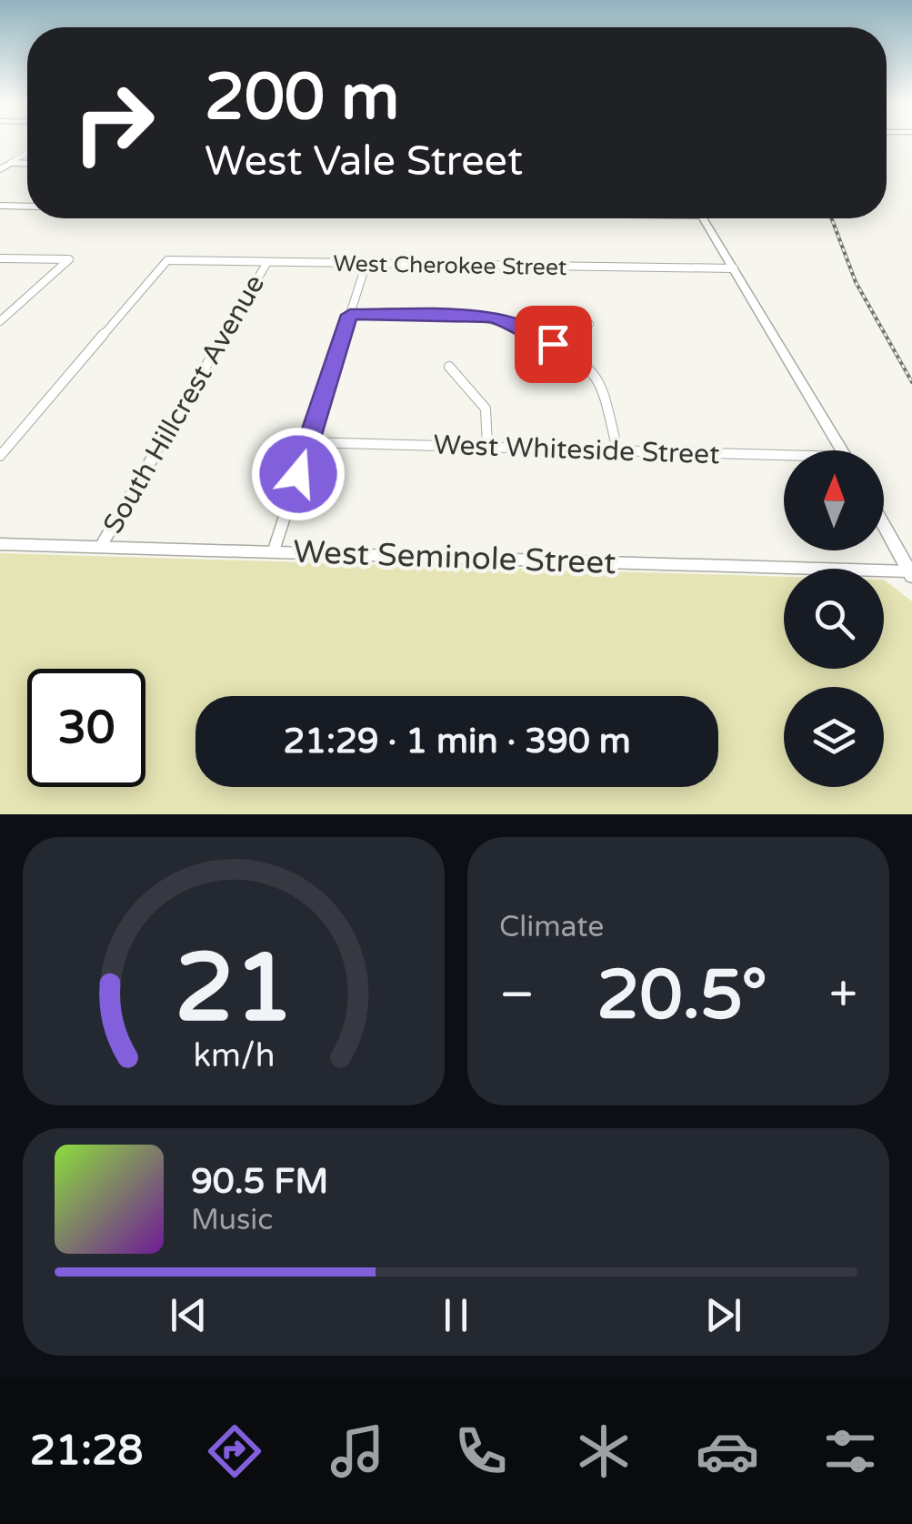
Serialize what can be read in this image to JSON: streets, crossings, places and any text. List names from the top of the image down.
{
  "streets": {
    "street": [
      "West Cherokee Street",
      "South Hillcrest Avenue",
      "West Whiteside Street",
      "West Seminole Street"
    ]
  },
  "crossings": [
    ["West Cherokee Street", "South Hillcrest Avenue"],
    ["South Hillcrest Avenue", "West Seminole Street"]
  ],
  "north": "top",
  "page": {
    "turn": ["200 m", "West Vale Street"],
    "limit": "30",
    "trip": "21:29 · 1 min · 390 m",
    "tile": "Climate",
    "heat": ["−", "20.5°", "+"],
    "song": ["90.5 FM", "Music"],
    "tabs": "21:28",
    "gauge": ["21", "km/h"]
  }
}
